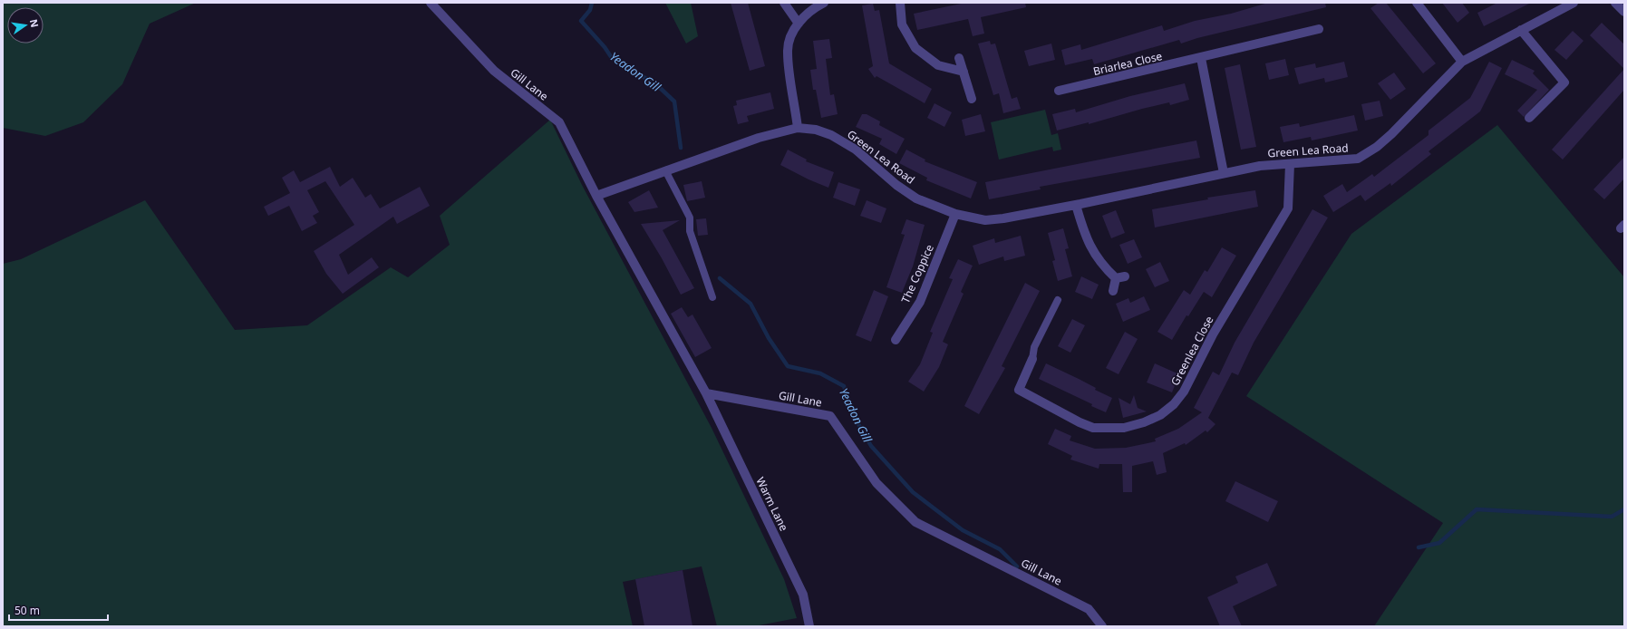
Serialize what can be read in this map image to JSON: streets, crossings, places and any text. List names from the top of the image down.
{
  "streets": {
    "street": [
      "Briarlea Close",
      "Gill Lane",
      "Green Lea Road",
      "The Coppice",
      "Greenlea Close",
      "Warm Lane"
    ]
  },
  "crossings": [
    ["Gill Lane", "Warm Lane"],
    ["Green Lea Road", "The Coppice"],
    ["Green Lea Road", "Greenlea Close"]
  ],
  "water": ["Yeadon Gill"],
  "scale_bar": "50 m",
  "north": "right"
}
